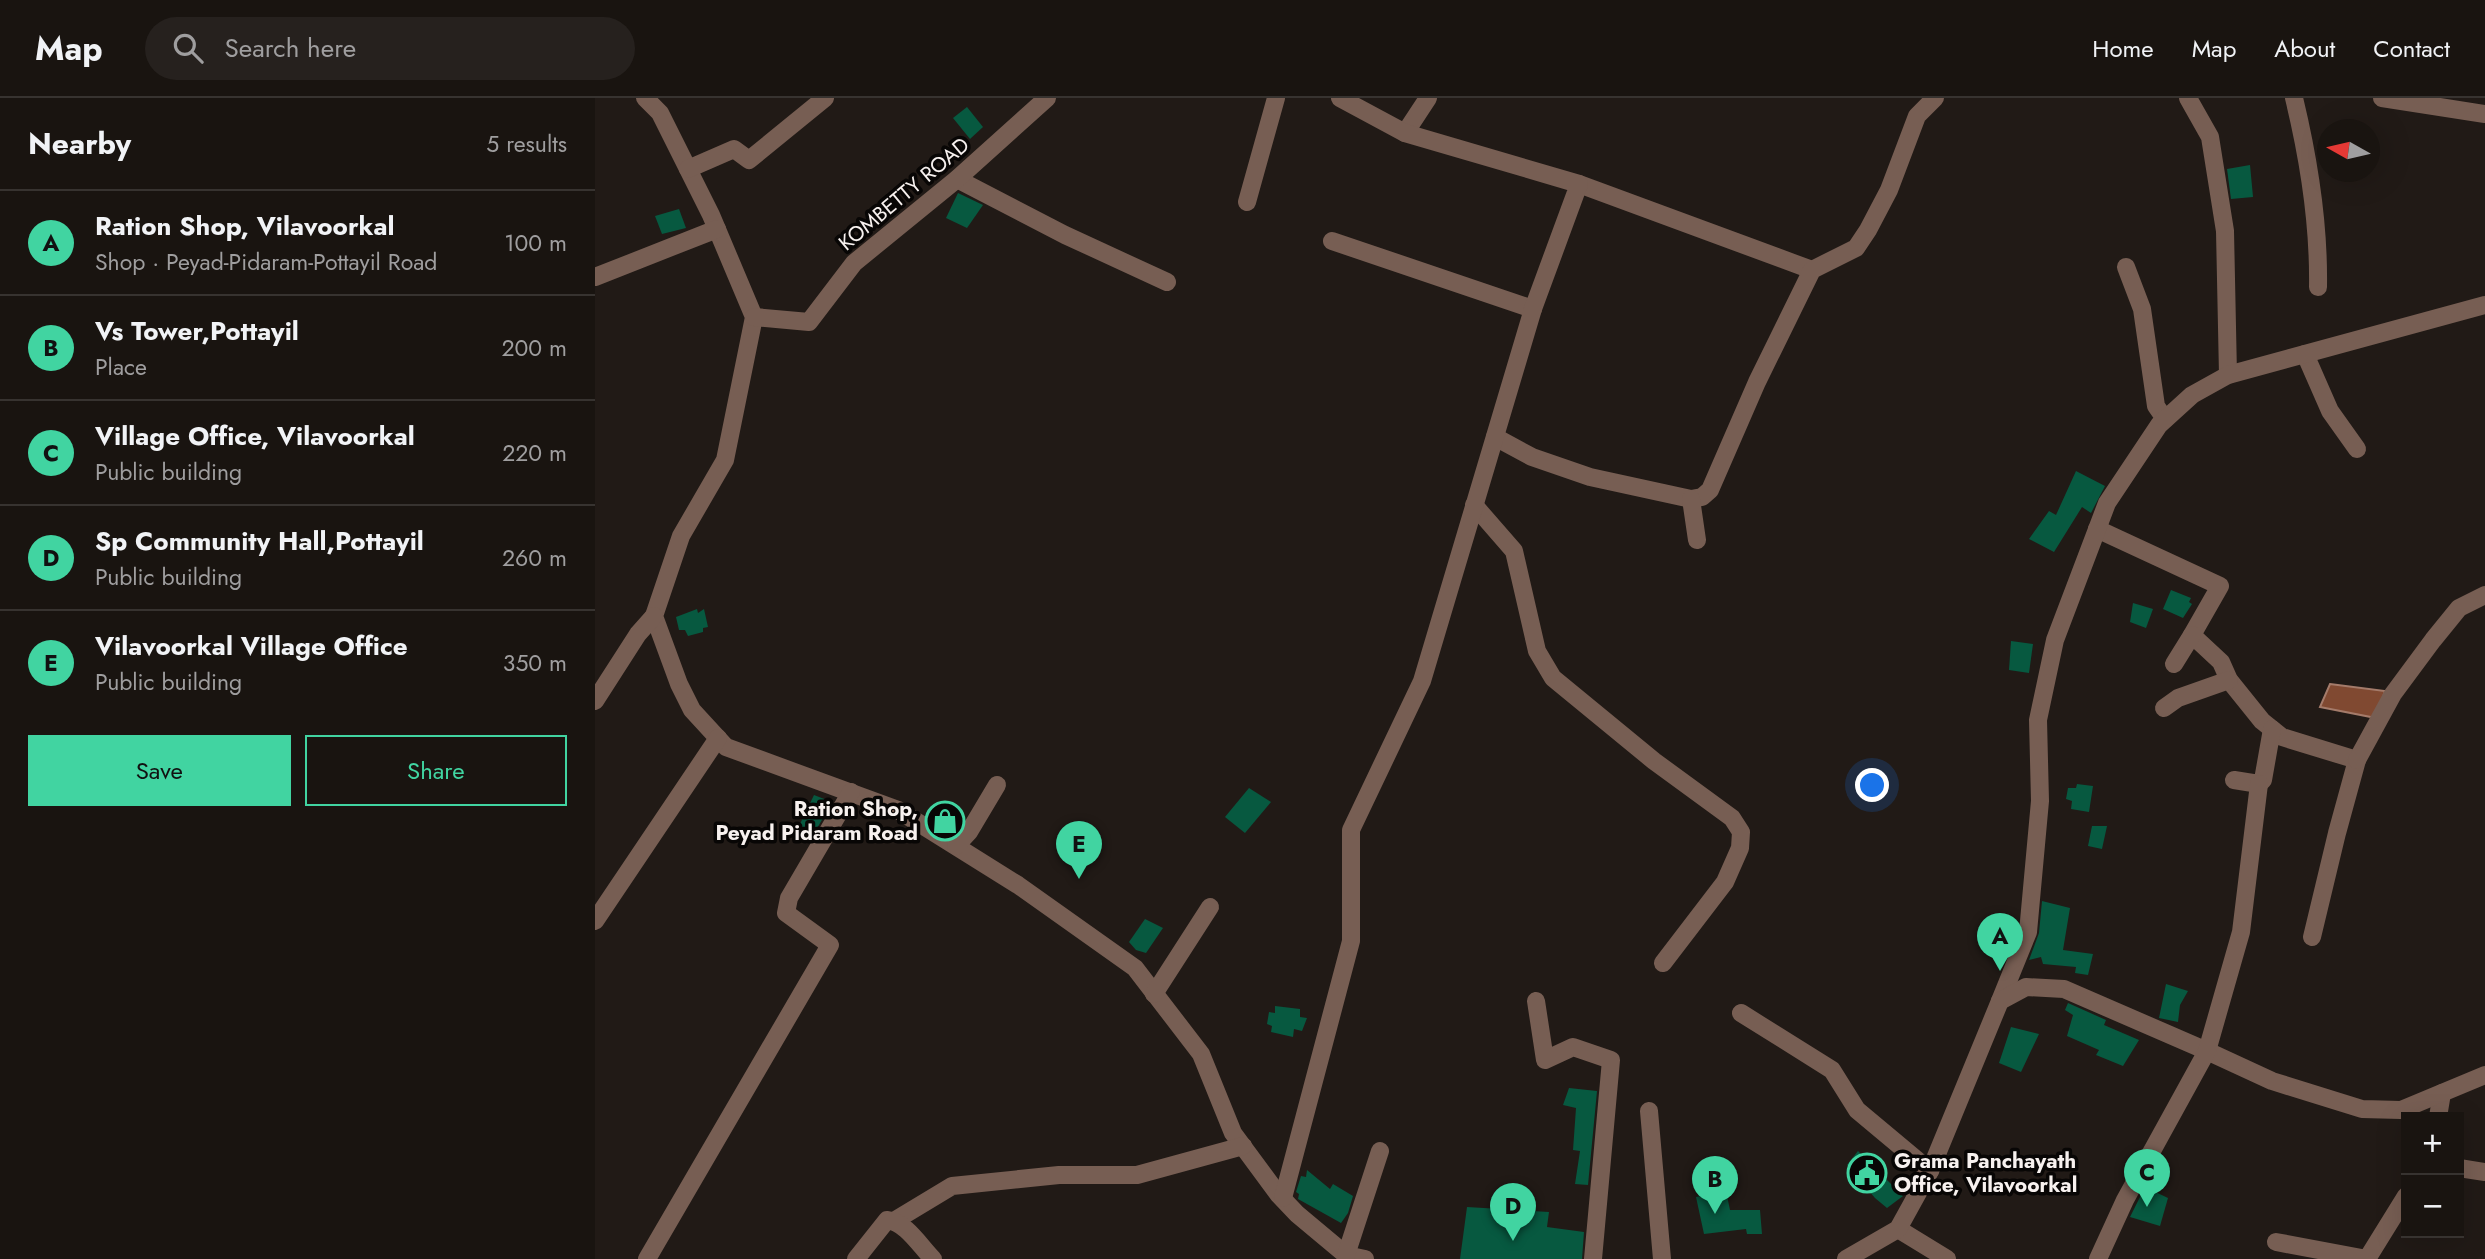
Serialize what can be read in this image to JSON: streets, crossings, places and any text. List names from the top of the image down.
{
  "streets": {
    "street": ["KOMBETTY ROAD"]
  },
  "places": {
    "shop": ["Ration Shop, Peyad Pidaram Road"],
    "public building": ["Grama Panchayath Office, Vilavoorkal"]
  },
  "north": "left",
  "page": {
    "header": "Map",
    "search": "Search here",
    "nav": [
      "Home",
      "Map",
      "About",
      "Contact"
    ],
    "heading": ["Nearby", "5 results"],
    "list": [
      {
        "mark": "A",
        "name": "Ration Shop, Vilavoorkal",
        "note": "Shop · Peyad-Pidaram-Pottayil Road",
        "value": "100 m"
      },
      {
        "mark": "B",
        "name": "Vs Tower,Pottayil",
        "note": "Place",
        "value": "200 m"
      },
      {
        "mark": "C",
        "name": "Village Office, Vilavoorkal",
        "note": "Public building",
        "value": "220 m"
      },
      {
        "mark": "D",
        "name": "Sp Community Hall,Pottayil",
        "note": "Public building",
        "value": "260 m"
      },
      {
        "mark": "E",
        "name": "Vilavoorkal Village Office",
        "note": "Public building",
        "value": "350 m"
      }
    ],
    "buttons": ["Save", "Share"],
    "pins": [
      "E",
      "A",
      "C",
      "B",
      "D"
    ],
    "map_buttons": ["+", "−"]
  }
}
